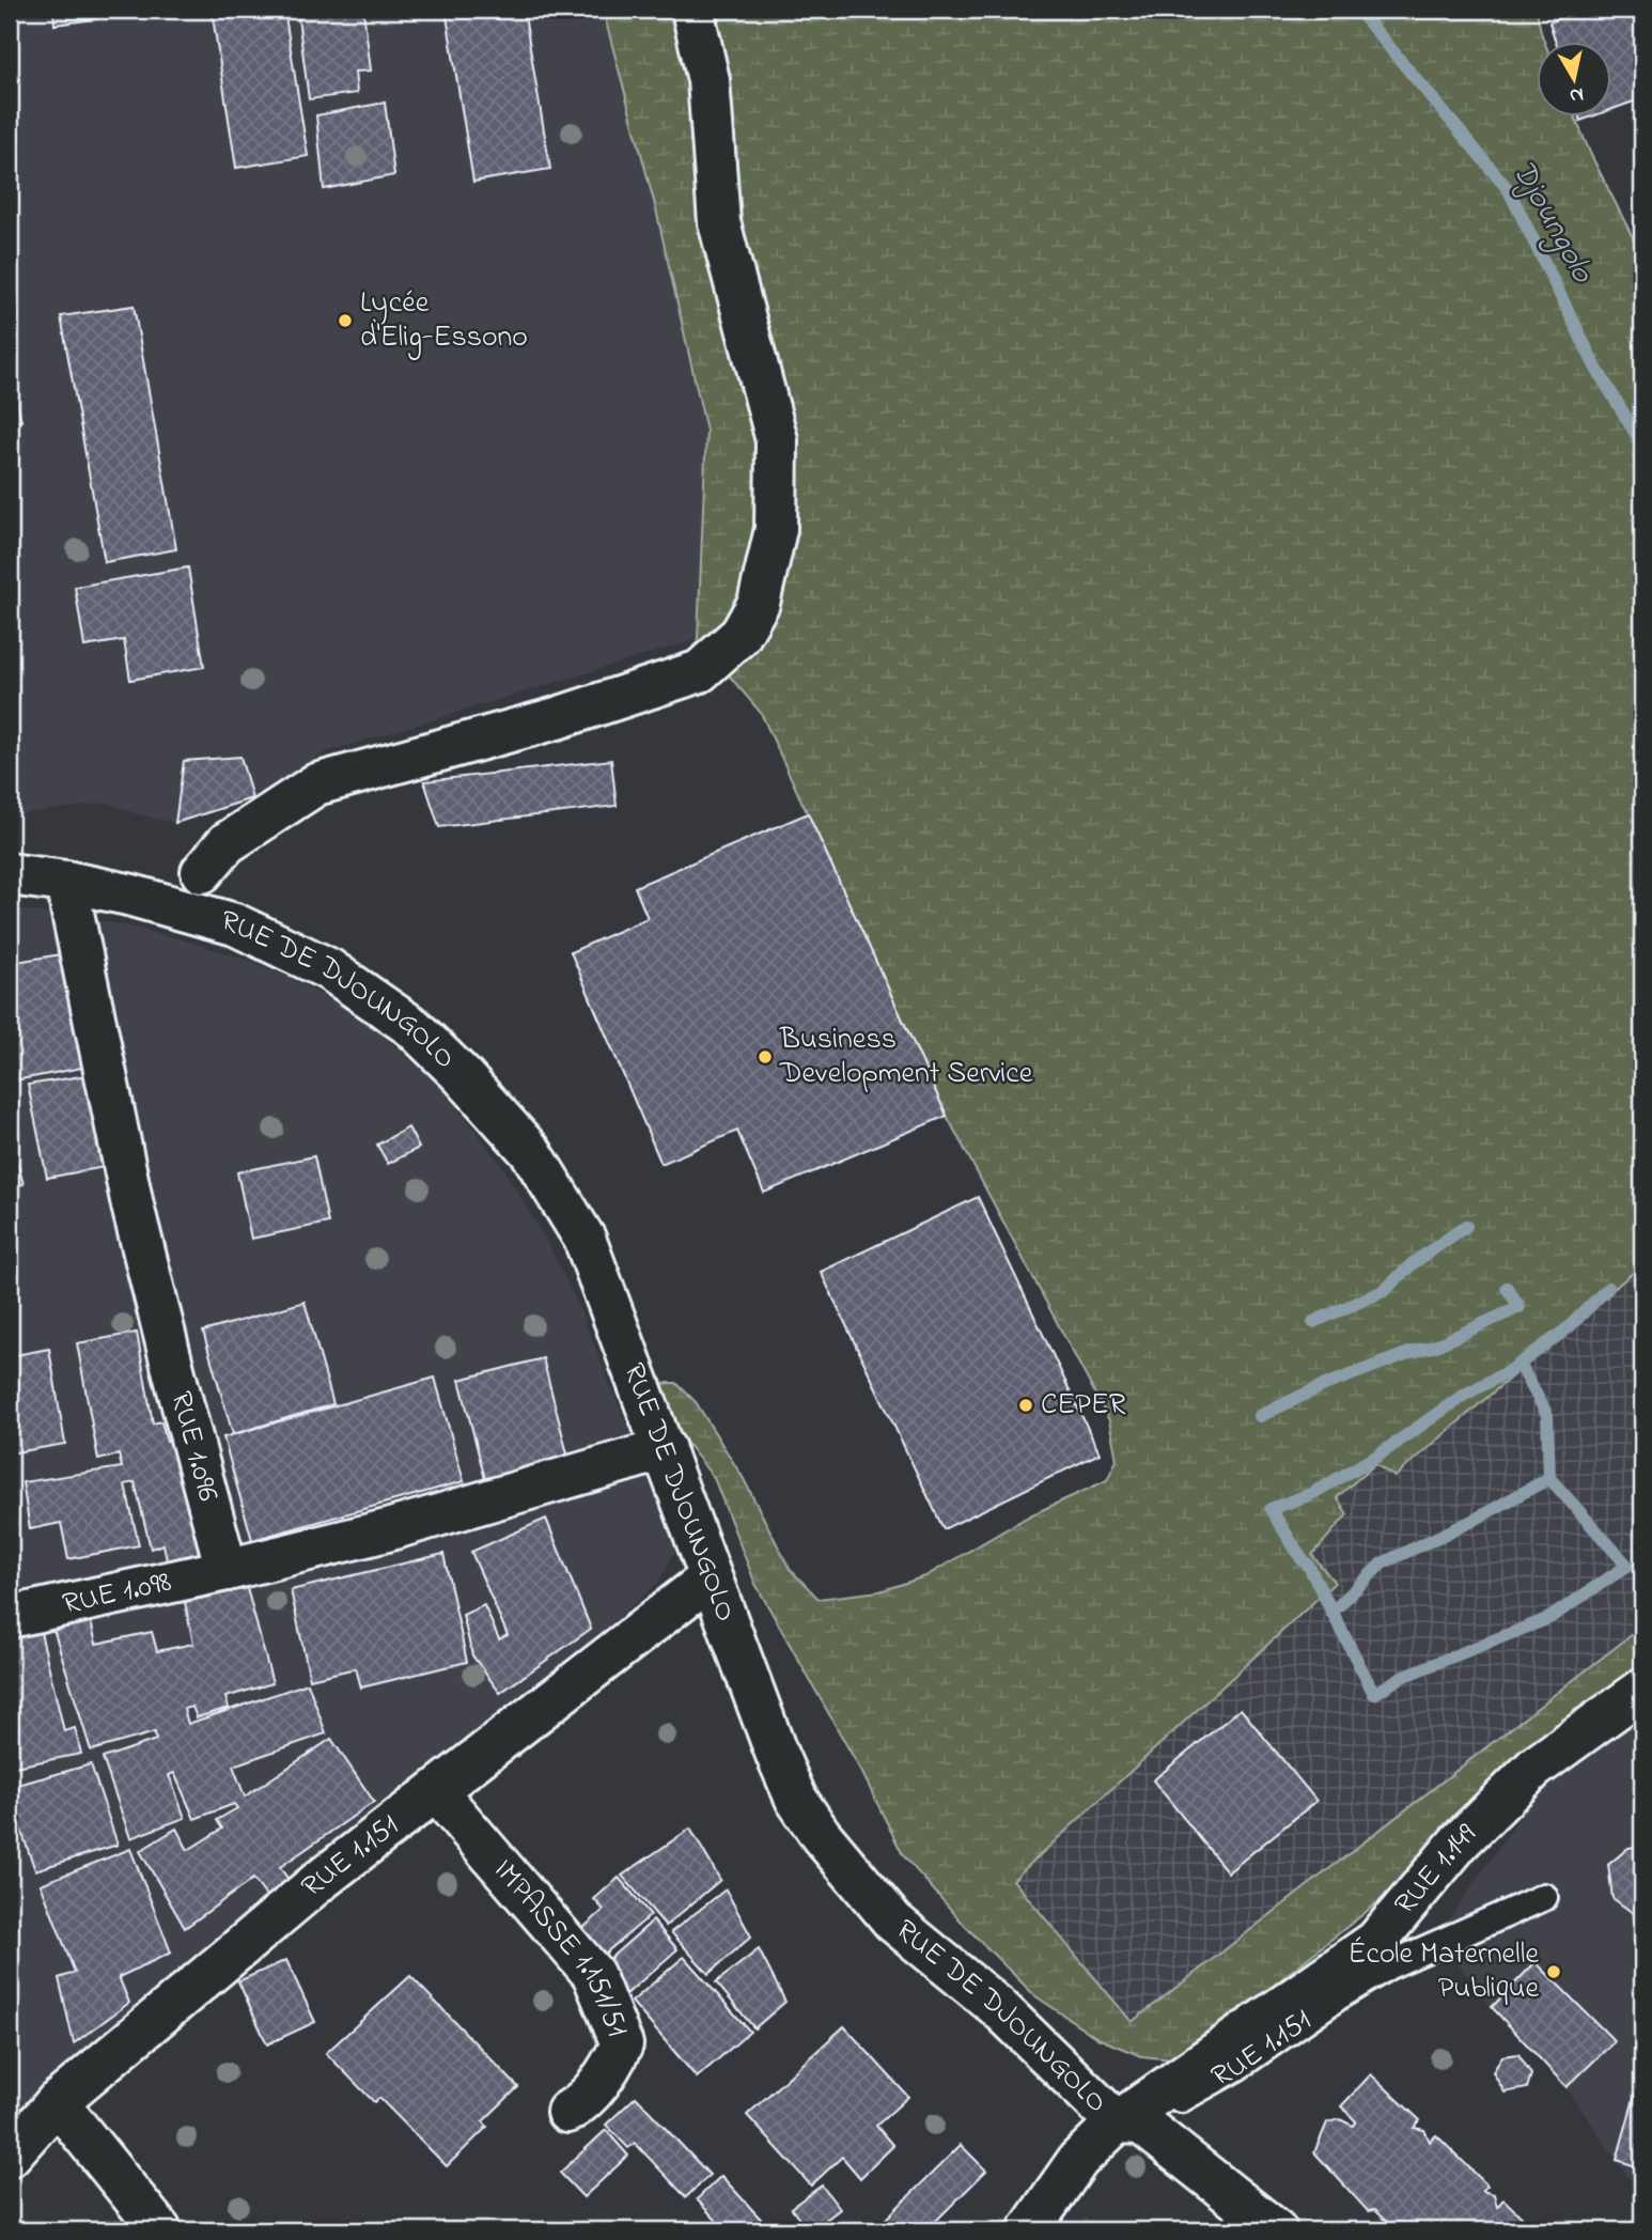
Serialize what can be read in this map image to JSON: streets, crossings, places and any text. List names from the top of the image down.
{
  "streets": {
    "street": [
      "RUE DE DJOUNGOLO",
      "RUE 1.096",
      "RUE 1.098",
      "RUE 1.151",
      "RUE 1.149",
      "IMPASSE 1.151/51"
    ]
  },
  "crossings": [
    ["RUE DE DJOUNGOLO", "RUE 1.096"],
    ["RUE DE DJOUNGOLO", "RUE 1.151"],
    ["RUE DE DJOUNGOLO", "RUE 1.149"],
    ["RUE 1.096", "RUE 1.098"],
    ["RUE 1.151", "RUE 1.149"],
    ["RUE 1.151", "IMPASSE 1.151/51"]
  ],
  "water": ["Djoungolo"],
  "places": [
    "Lycée d'Elig-Essono",
    "Business Development Service",
    "CEPER",
    "École Maternelle Publique"
  ],
  "north": "bottom"
}
